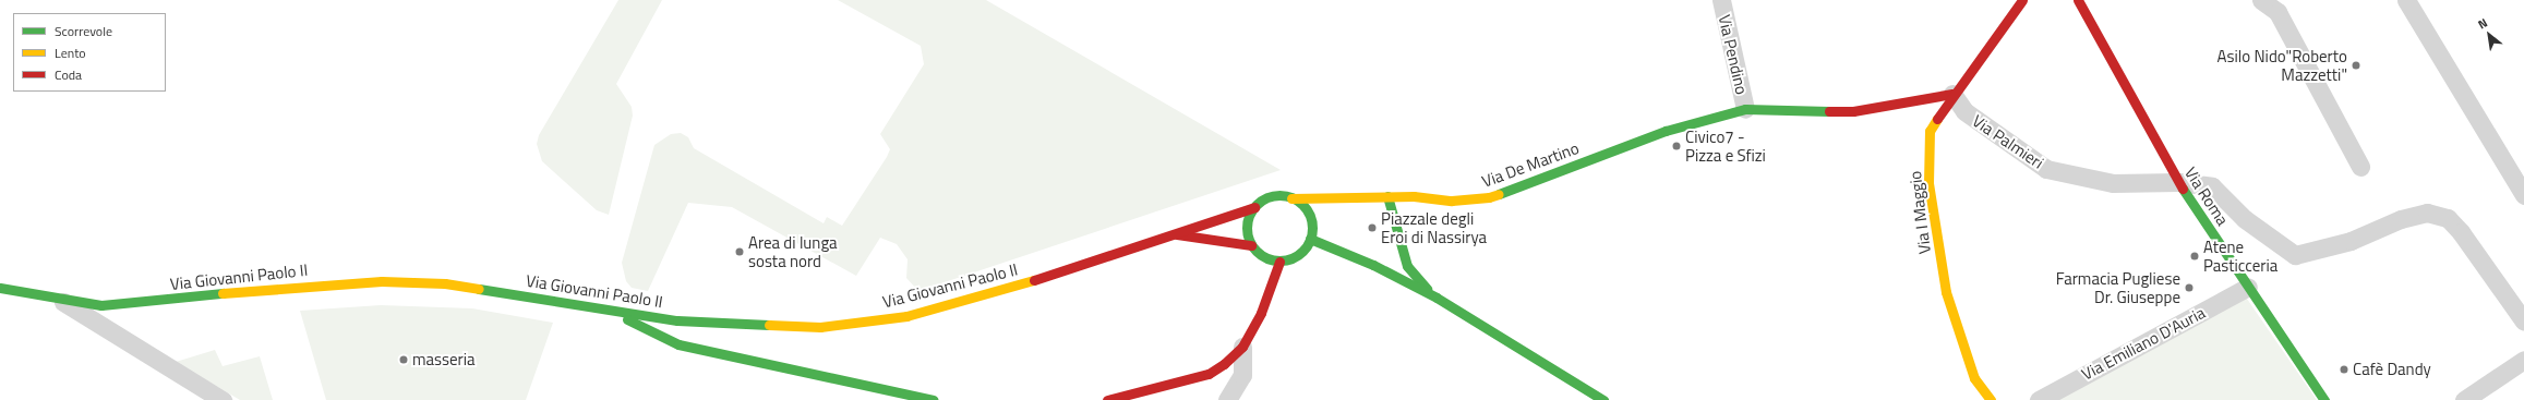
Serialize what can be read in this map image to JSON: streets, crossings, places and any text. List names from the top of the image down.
{
  "streets": {
    "street": [
      "Via Pendino",
      "Via Palmieri",
      "Via De Martino",
      "Via Roma",
      "Via I Maggio",
      "Via Giovanni Paolo II",
      "Via Emiliano D'Auria"
    ]
  },
  "crossings": [
    ["Via Pendino", "Via De Martino"],
    ["Via Palmieri", "Via De Martino"],
    ["Via Palmieri", "Via Roma"],
    ["Via Palmieri", "Via I Maggio"],
    ["Via De Martino", "Via I Maggio"],
    ["Via De Martino", "Via Giovanni Paolo II"],
    ["Via Roma", "Via Emiliano D'Auria"]
  ],
  "places": [
    "Asilo Nido\"Roberto Mazzetti\"",
    "Civico7 - Pizza e Sfizi",
    "Piazzale degli Eroi di Nassirya",
    "Area di lunga sosta nord",
    "Atene Pasticceria",
    "Farmacia Pugliese Dr. Giuseppe",
    "masseria",
    "Cafè Dandy"
  ],
  "legend": ["Scorrevole", "Lento", "Coda"],
  "north": "top left"
}
